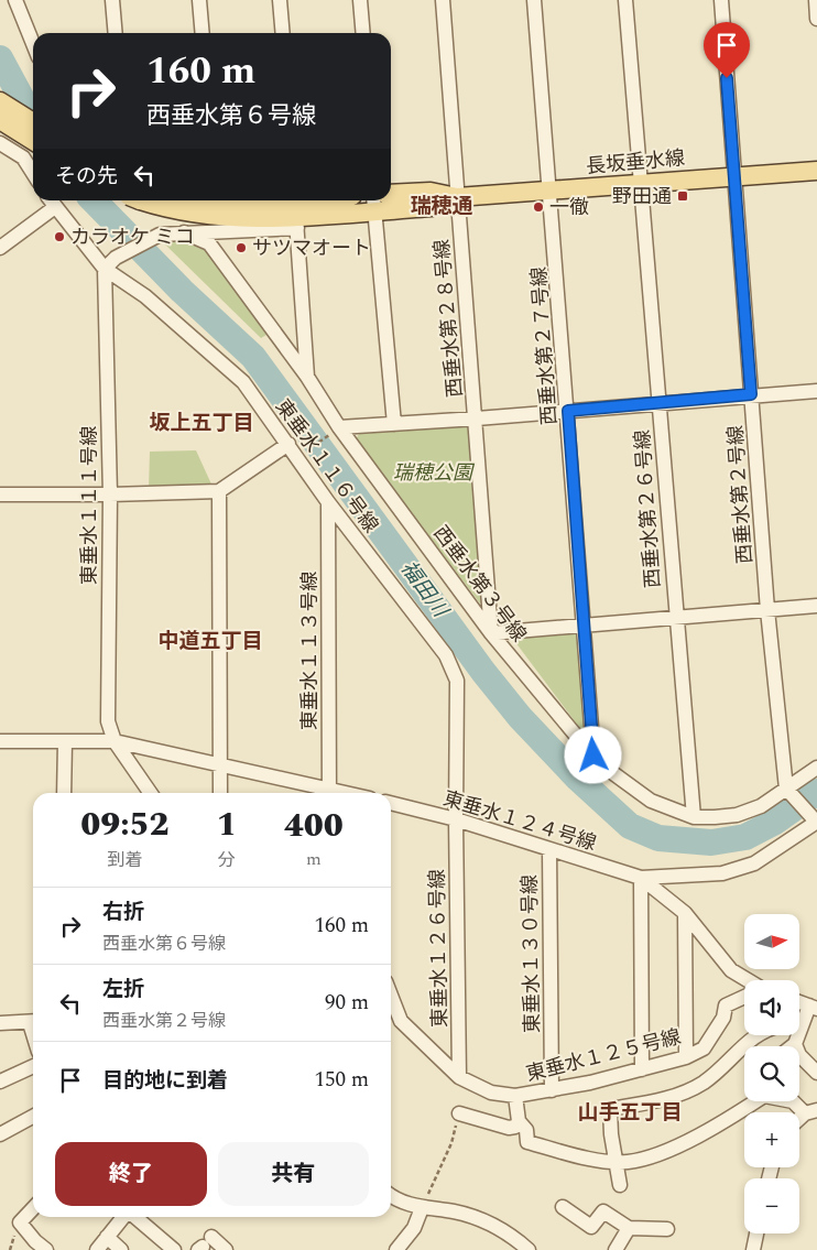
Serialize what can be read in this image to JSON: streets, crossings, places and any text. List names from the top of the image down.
{
  "streets": {
    "main road": ["長坂垂水線"],
    "street": [
      "西垂水第２８号線",
      "西垂水第２７号線",
      "東垂水１１６号線",
      "西垂水第２号線",
      "東垂水１１１号線",
      "西垂水第２６号線",
      "西垂水第３号線",
      "東垂水１１３号線",
      "東垂水１２４号線",
      "東垂水１２６号線",
      "東垂水１３０号線",
      "東垂水１２５号線"
    ]
  },
  "crossings": [
    ["長坂垂水線", "西垂水第２８号線"],
    ["長坂垂水線", "西垂水第２７号線"],
    ["長坂垂水線", "西垂水第２号線"],
    ["長坂垂水線", "西垂水第２６号線"],
    ["西垂水第２８号線", "西垂水第３号線"],
    ["西垂水第２７号線", "西垂水第３号線"],
    ["東垂水１１６号線", "東垂水１１１号線"],
    ["東垂水１１６号線", "東垂水１１３号線"],
    ["東垂水１１６号線", "東垂水１２４号線"],
    ["東垂水１１６号線", "東垂水１２６号線"],
    ["西垂水第２号線", "西垂水第３号線"],
    ["西垂水第２６号線", "西垂水第３号線"],
    ["東垂水１２４号線", "東垂水１２６号線"],
    ["東垂水１２４号線", "東垂水１３０号線"],
    ["東垂水１２６号線", "東垂水１２５号線"],
    ["東垂水１３０号線", "東垂水１２５号線"]
  ],
  "districts": [
    "瑞穂通",
    "坂上五丁目",
    "中道五丁目",
    "山手五丁目"
  ],
  "water": ["福田川"],
  "parks": ["瑞穂公園"],
  "places": {
    "transit": ["野田通"],
    "other": ["一徹", "カラオケ ミコ", "サツマオート"]
  },
  "north": "right",
  "page": {
    "turn": ["160 m", "西垂水第６号線"],
    "then": "その先",
    "eta": [
      "09:52",
      "到着",
      "1",
      "分",
      "400",
      "m"
    ],
    "list": [
      {
        "name": "右折",
        "note": "西垂水第６号線",
        "value": "160 m"
      },
      {
        "name": "左折",
        "note": "西垂水第２号線",
        "value": "90 m"
      },
      {
        "name": "目的地に到着",
        "value": "150 m"
      }
    ],
    "map_buttons": ["+", "−"],
    "buttons": ["終了", "共有"]
  }
}
